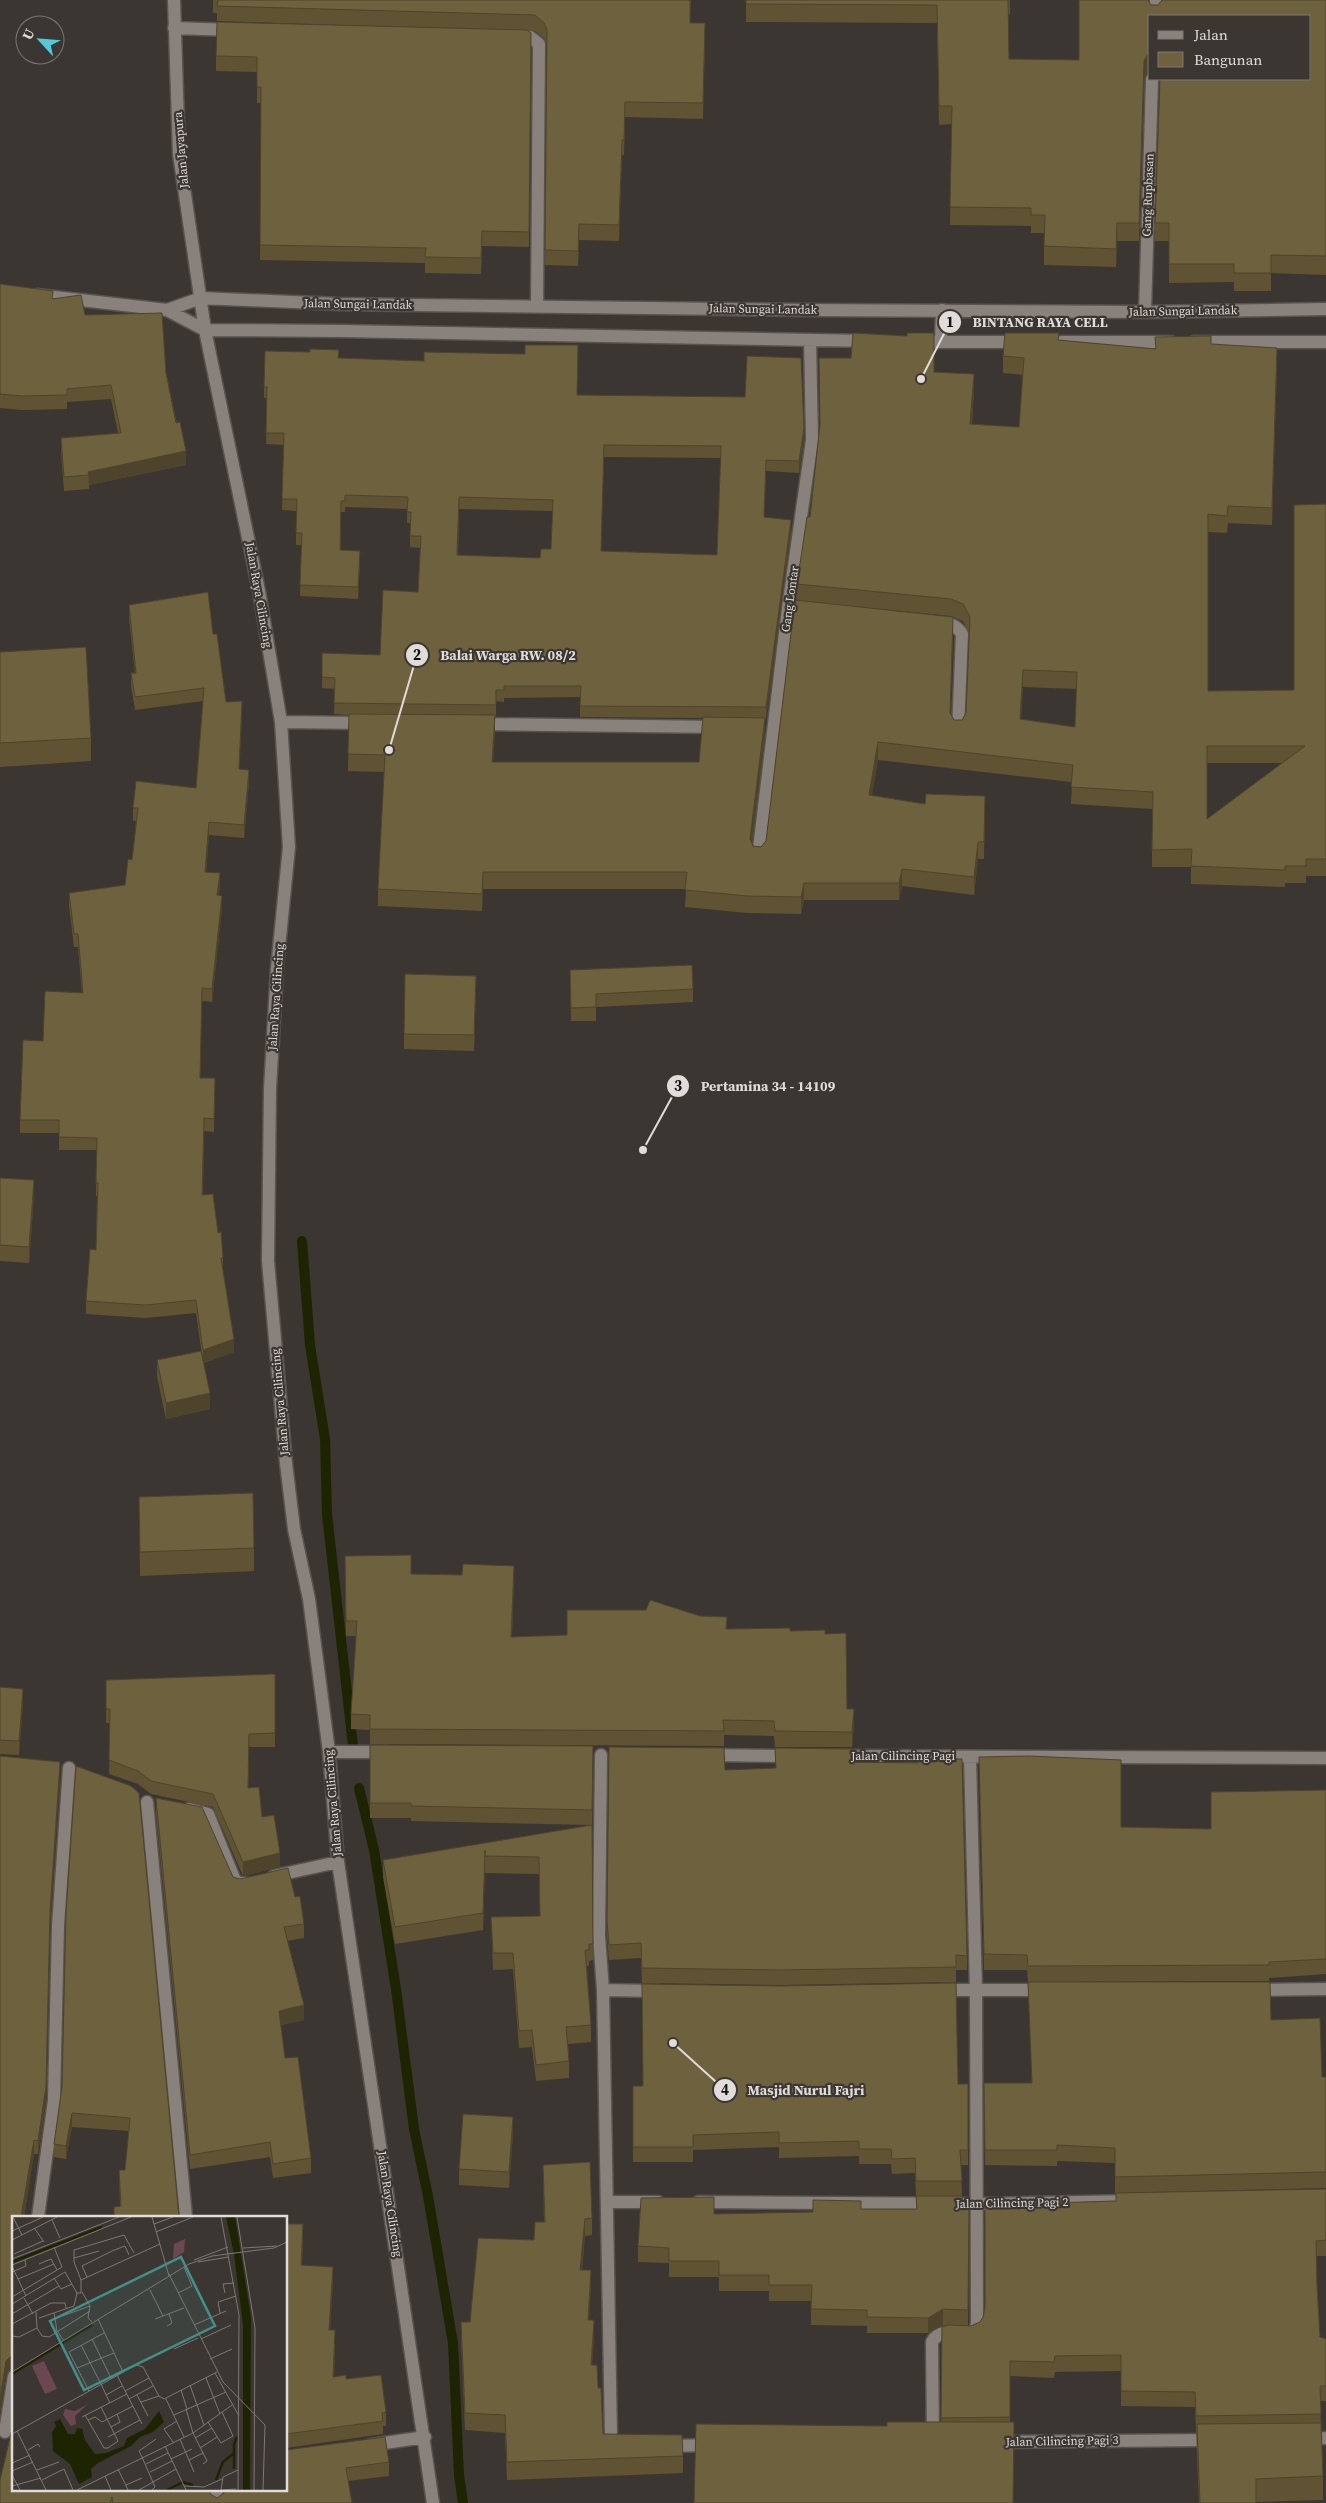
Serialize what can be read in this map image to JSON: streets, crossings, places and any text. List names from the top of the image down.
{
  "streets": {
    "street": [
      "Jalan Jayapura",
      "Gang Rupbasan",
      "Jalan Sungai Landak",
      "Jalan Raya Cilincing",
      "Gang Lontar",
      "Jalan Cilincing Pagi",
      "Jalan Cilincing Pagi 2",
      "Jalan Cilincing Pagi 3"
    ]
  },
  "crossings": [
    ["Jalan Jayapura", "Jalan Sungai Landak"],
    ["Jalan Jayapura", "Jalan Raya Cilincing"],
    ["Gang Rupbasan", "Jalan Sungai Landak"],
    ["Jalan Sungai Landak", "Jalan Raya Cilincing"]
  ],
  "places": [
    "BINTANG RAYA CELL",
    "Balai Warga RW. 08/2",
    "Pertamina 34 - 14109",
    "Masjid Nurul Fajri"
  ],
  "legend": ["Jalan", "Bangunan"],
  "north": "top left"
}
